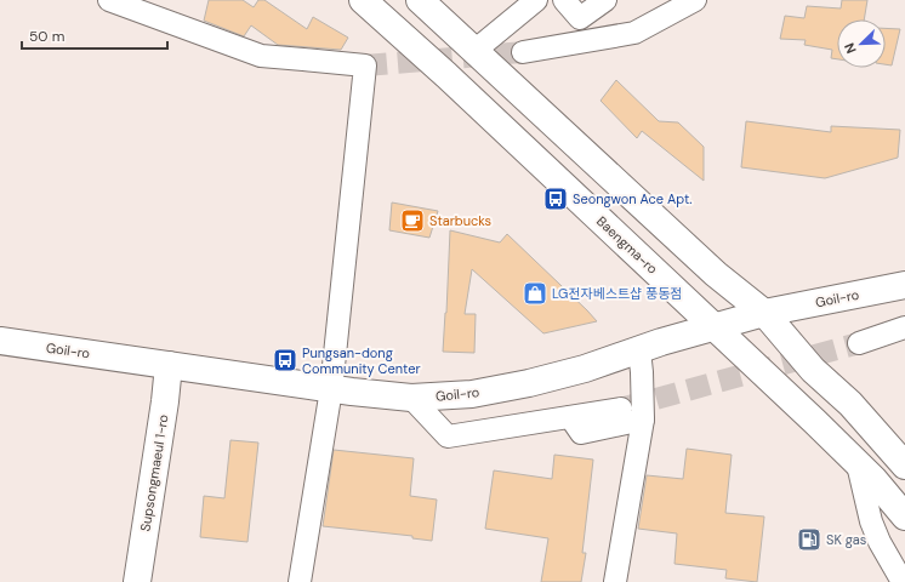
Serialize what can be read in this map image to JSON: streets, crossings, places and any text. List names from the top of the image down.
{
  "streets": {
    "main road": ["Baengma-ro", "Goil-ro", "Supsongmaeul 1-ro"]
  },
  "crossings": [
    ["Baengma-ro", "Goil-ro"],
    ["Goil-ro", "Supsongmaeul 1-ro"]
  ],
  "places": {
    "bus stop": ["Seongwon Ace Apt.", "Pungsan-dong Community Center"],
    "cafe": ["Starbucks"],
    "shop": ["LG전자베스트샵 풍동점"],
    "fuel station": ["SK gas"]
  },
  "scale_bar": "50 m",
  "north": "bottom left"
}
